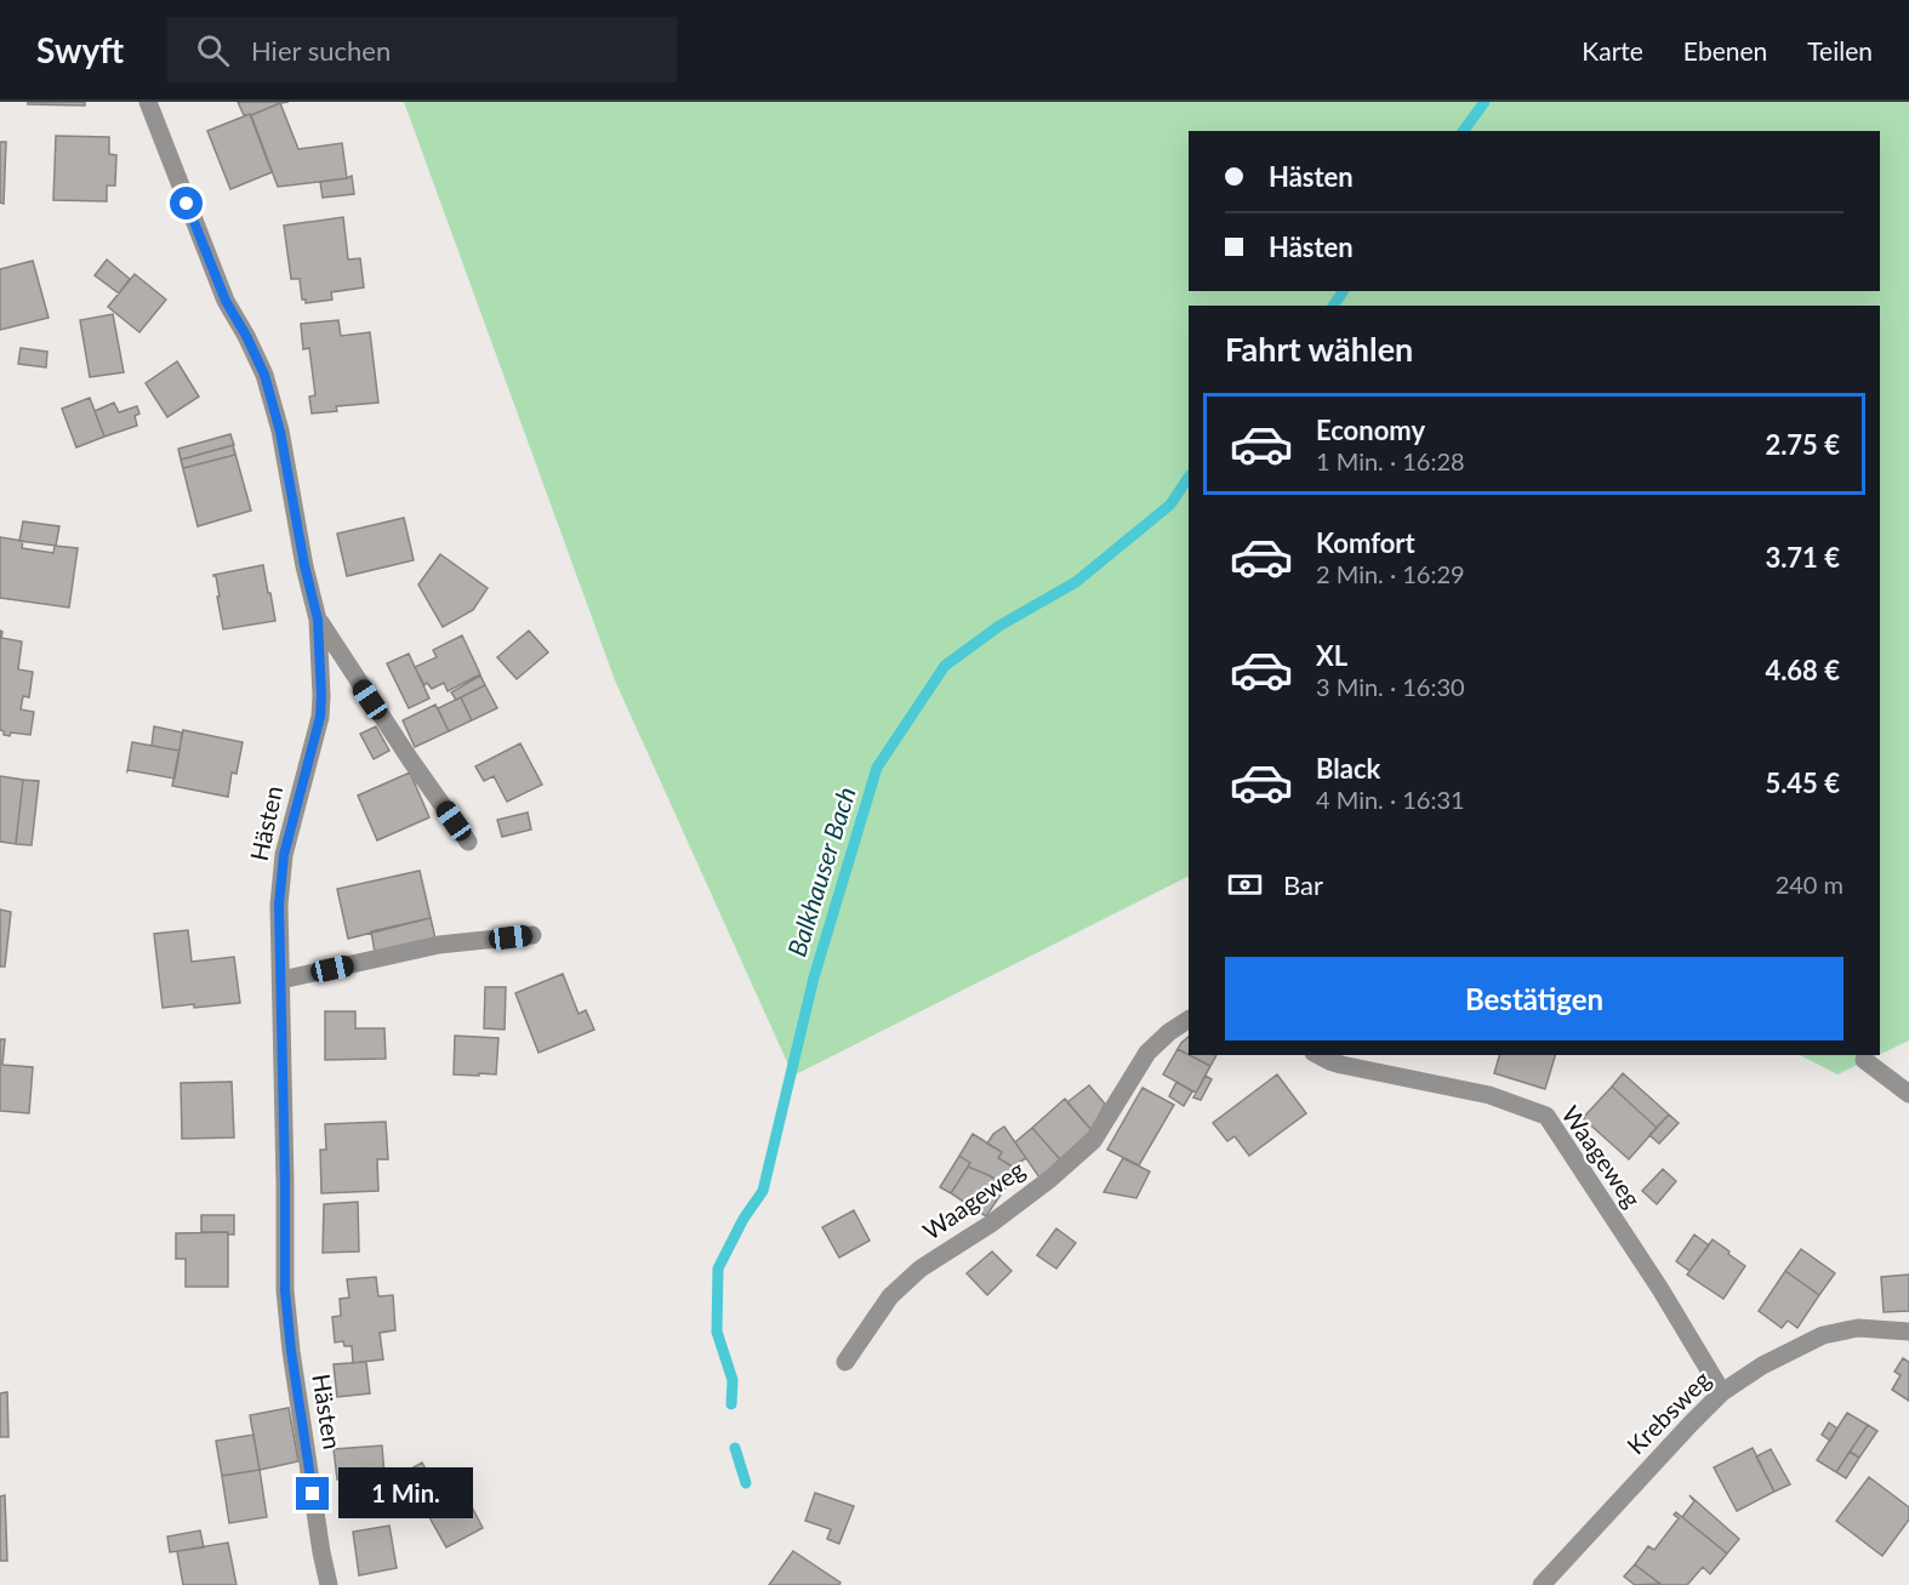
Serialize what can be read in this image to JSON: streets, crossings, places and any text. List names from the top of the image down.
{
  "streets": {
    "street": ["Hästen", "Waageweg", "Krebsweg"]
  },
  "crossings": [
    ["Waageweg", "Krebsweg"]
  ],
  "water": ["Balkhauser Bach"],
  "page": {
    "header": "Swyft",
    "search": "Hier suchen",
    "nav": ["Karte", "Ebenen", "Teilen"],
    "banner": ["Hästen", "Hästen"],
    "heading": "Fahrt wählen",
    "list": [
      {
        "name": "Economy",
        "note": "1 Min. · 16:28",
        "value": "2.75 €"
      },
      {
        "name": "Komfort",
        "note": "2 Min. · 16:29",
        "value": "3.71 €"
      },
      {
        "name": "XL",
        "note": "3 Min. · 16:30",
        "value": "4.68 €"
      },
      {
        "name": "Black",
        "note": "4 Min. · 16:31",
        "value": "5.45 €"
      }
    ],
    "pay": ["Bar", "240 m"],
    "buttons": "Bestätigen",
    "bubble": "1 Min."
  }
}
